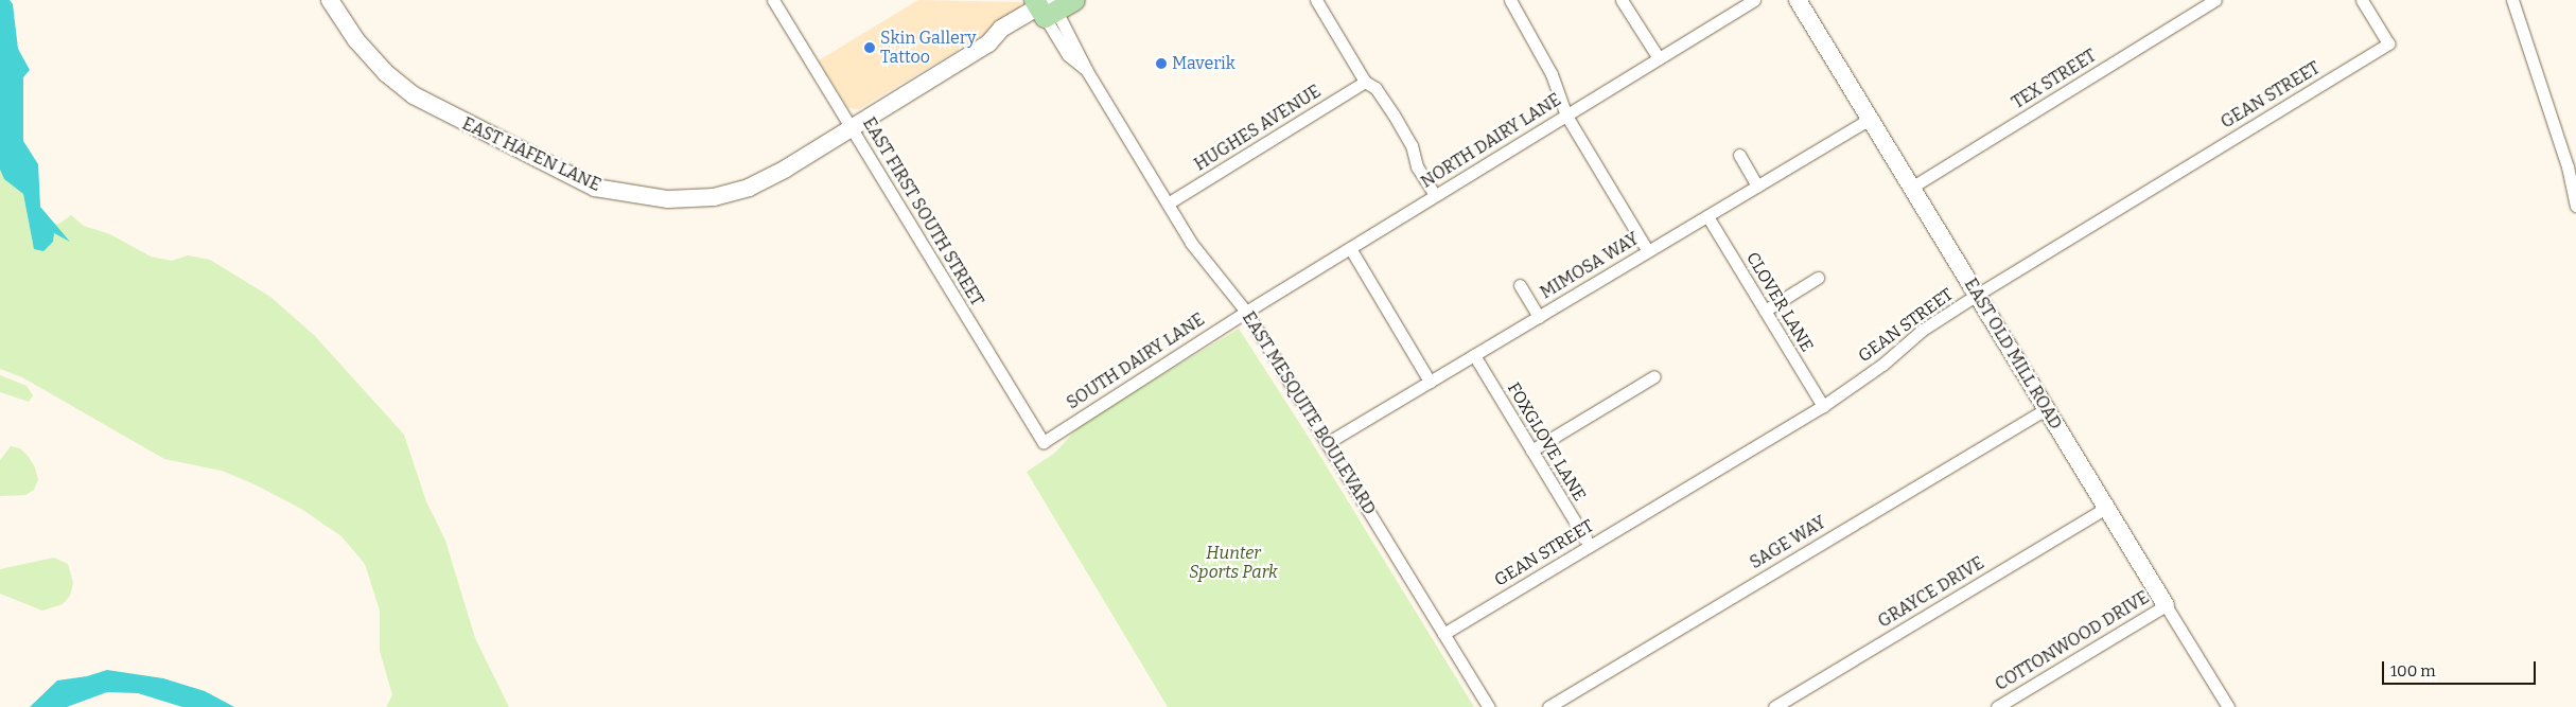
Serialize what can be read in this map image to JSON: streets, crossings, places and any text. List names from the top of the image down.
{
  "streets": {
    "main road": ["EAST HAFEN LANE", "EAST OLD MILL ROAD"],
    "street": [
      "TEX STREET",
      "GEAN STREET",
      "HUGHES AVENUE",
      "NORTH DAIRY LANE",
      "EAST FIRST SOUTH STREET",
      "MIMOSA WAY",
      "CLOVER LANE",
      "SOUTH DAIRY LANE",
      "EAST MESQUITE BOULEVARD",
      "FOXGLOVE LANE",
      "SAGE WAY",
      "GRAYCE DRIVE",
      "COTTONWOOD DRIVE"
    ]
  },
  "crossings": [
    ["TEX STREET", "EAST OLD MILL ROAD"],
    ["GEAN STREET", "CLOVER LANE"],
    ["GEAN STREET", "EAST OLD MILL ROAD"],
    ["GEAN STREET", "EAST MESQUITE BOULEVARD"],
    ["GEAN STREET", "FOXGLOVE LANE"],
    ["HUGHES AVENUE", "EAST MESQUITE BOULEVARD"],
    ["NORTH DAIRY LANE", "SOUTH DAIRY LANE"],
    ["NORTH DAIRY LANE", "EAST MESQUITE BOULEVARD"],
    ["EAST HAFEN LANE", "EAST FIRST SOUTH STREET"],
    ["EAST HAFEN LANE", "EAST MESQUITE BOULEVARD"],
    ["EAST FIRST SOUTH STREET", "SOUTH DAIRY LANE"],
    ["MIMOSA WAY", "CLOVER LANE"],
    ["MIMOSA WAY", "EAST OLD MILL ROAD"],
    ["MIMOSA WAY", "EAST MESQUITE BOULEVARD"],
    ["MIMOSA WAY", "FOXGLOVE LANE"],
    ["EAST OLD MILL ROAD", "SAGE WAY"],
    ["EAST OLD MILL ROAD", "GRAYCE DRIVE"],
    ["EAST OLD MILL ROAD", "COTTONWOOD DRIVE"],
    ["SOUTH DAIRY LANE", "EAST MESQUITE BOULEVARD"]
  ],
  "parks": ["Hunter Sports Park"],
  "places": ["Skin Gallery Tattoo", "Maverik"],
  "scale_bar": "100 m"
}
